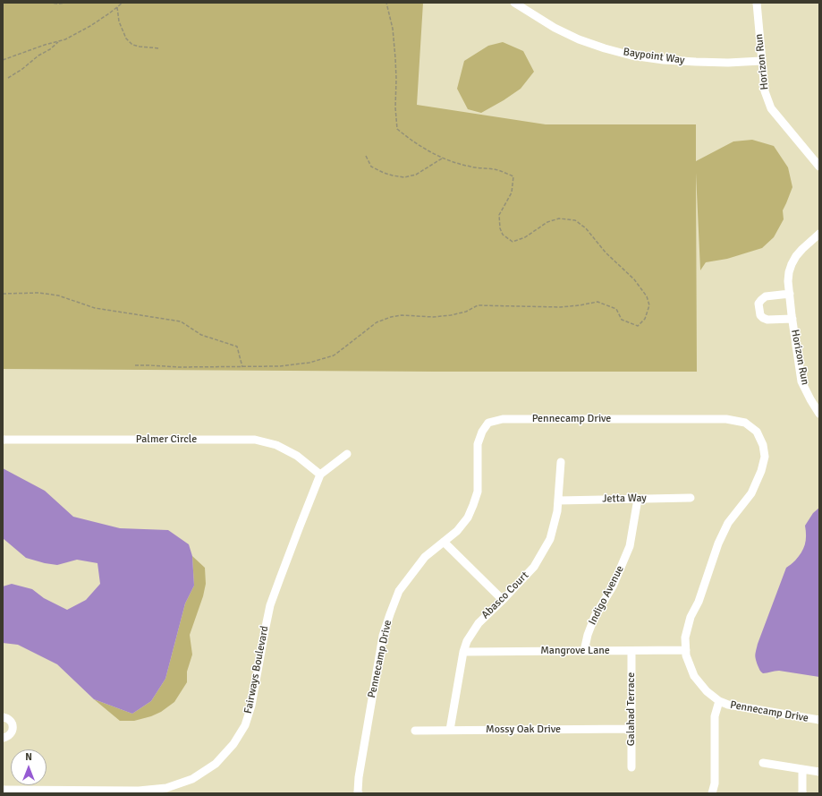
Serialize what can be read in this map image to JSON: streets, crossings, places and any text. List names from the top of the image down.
{
  "streets": {
    "street": [
      "Baypoint Way",
      "Horizon Run",
      "Pennecamp Drive",
      "Palmer Circle",
      "Jetta Way",
      "Abasco Court",
      "Indigo Avenue",
      "Mangrove Lane",
      "Fairways Boulevard",
      "Galahad Terrace",
      "Mossy Oak Drive"
    ]
  },
  "crossings": [
    ["Baypoint Way", "Horizon Run"],
    ["Pennecamp Drive", "Mangrove Lane"],
    ["Palmer Circle", "Fairways Boulevard"],
    ["Jetta Way", "Abasco Court"],
    ["Jetta Way", "Indigo Avenue"],
    ["Abasco Court", "Mangrove Lane"],
    ["Abasco Court", "Mossy Oak Drive"],
    ["Indigo Avenue", "Mangrove Lane"],
    ["Mangrove Lane", "Galahad Terrace"],
    ["Galahad Terrace", "Mossy Oak Drive"]
  ],
  "north": "top"
}
